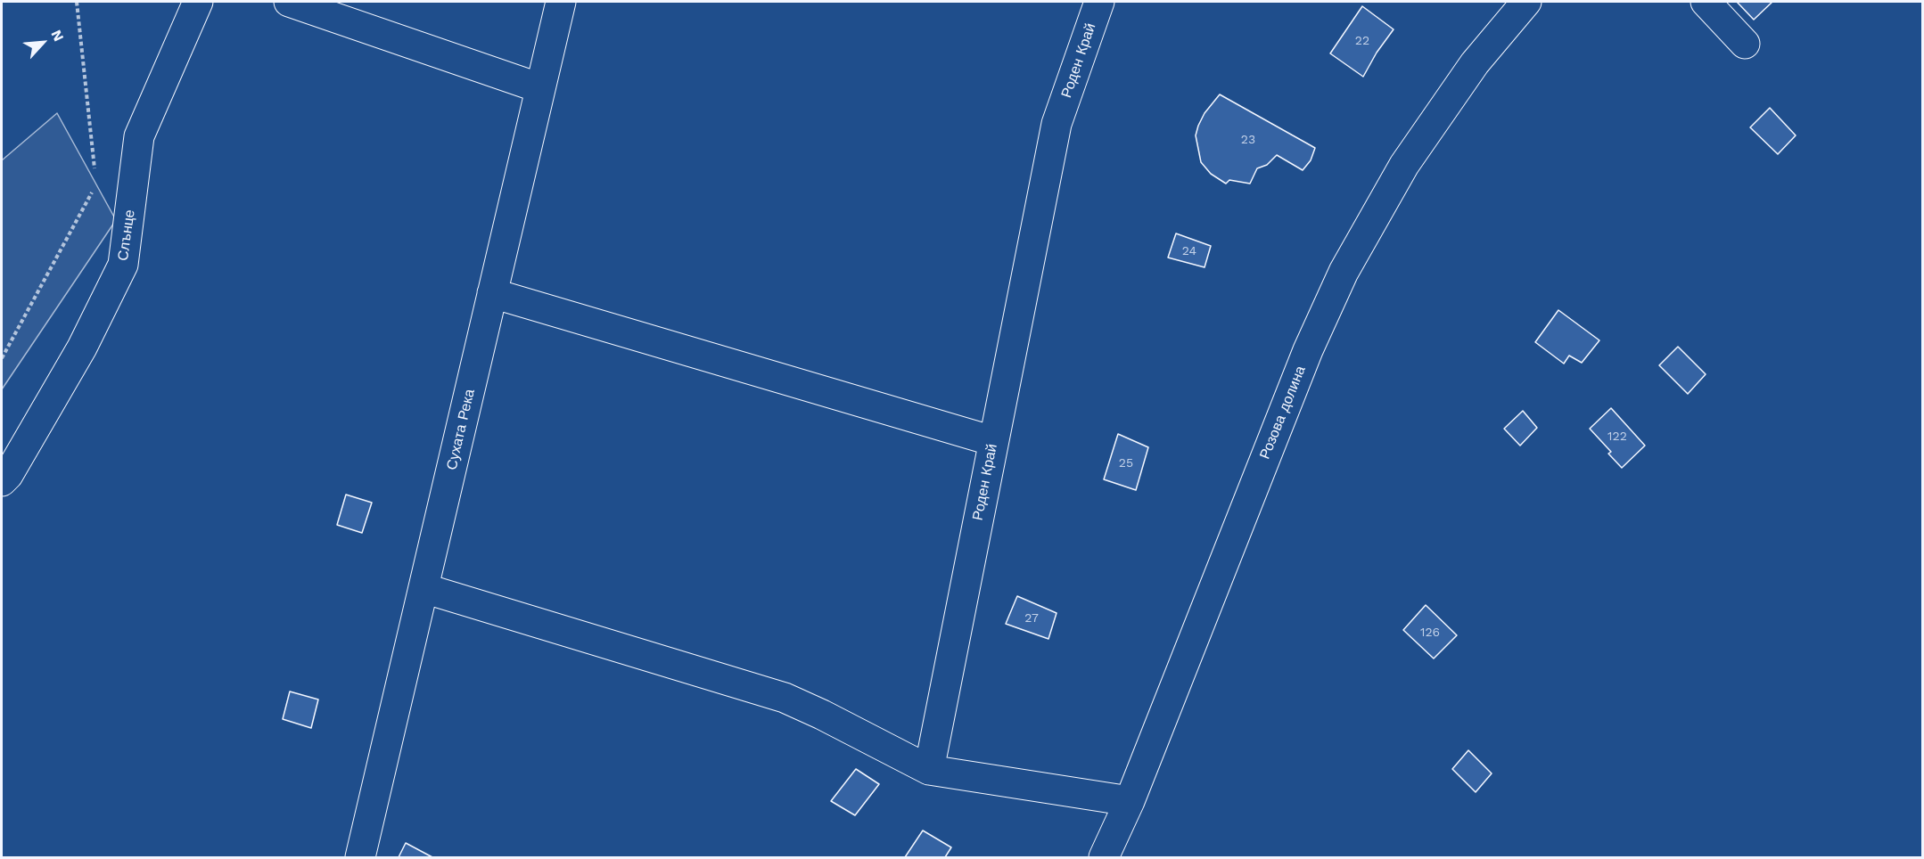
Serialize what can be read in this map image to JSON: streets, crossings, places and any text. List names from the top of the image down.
{
  "streets": {
    "street": [
      "Роден Край",
      "Слънце",
      "Розова долина",
      "Сухата Река"
    ]
  },
  "house_numbers": [
    "22",
    "23",
    "24",
    "122",
    "25",
    "27",
    "126"
  ],
  "north": "top right"
}
